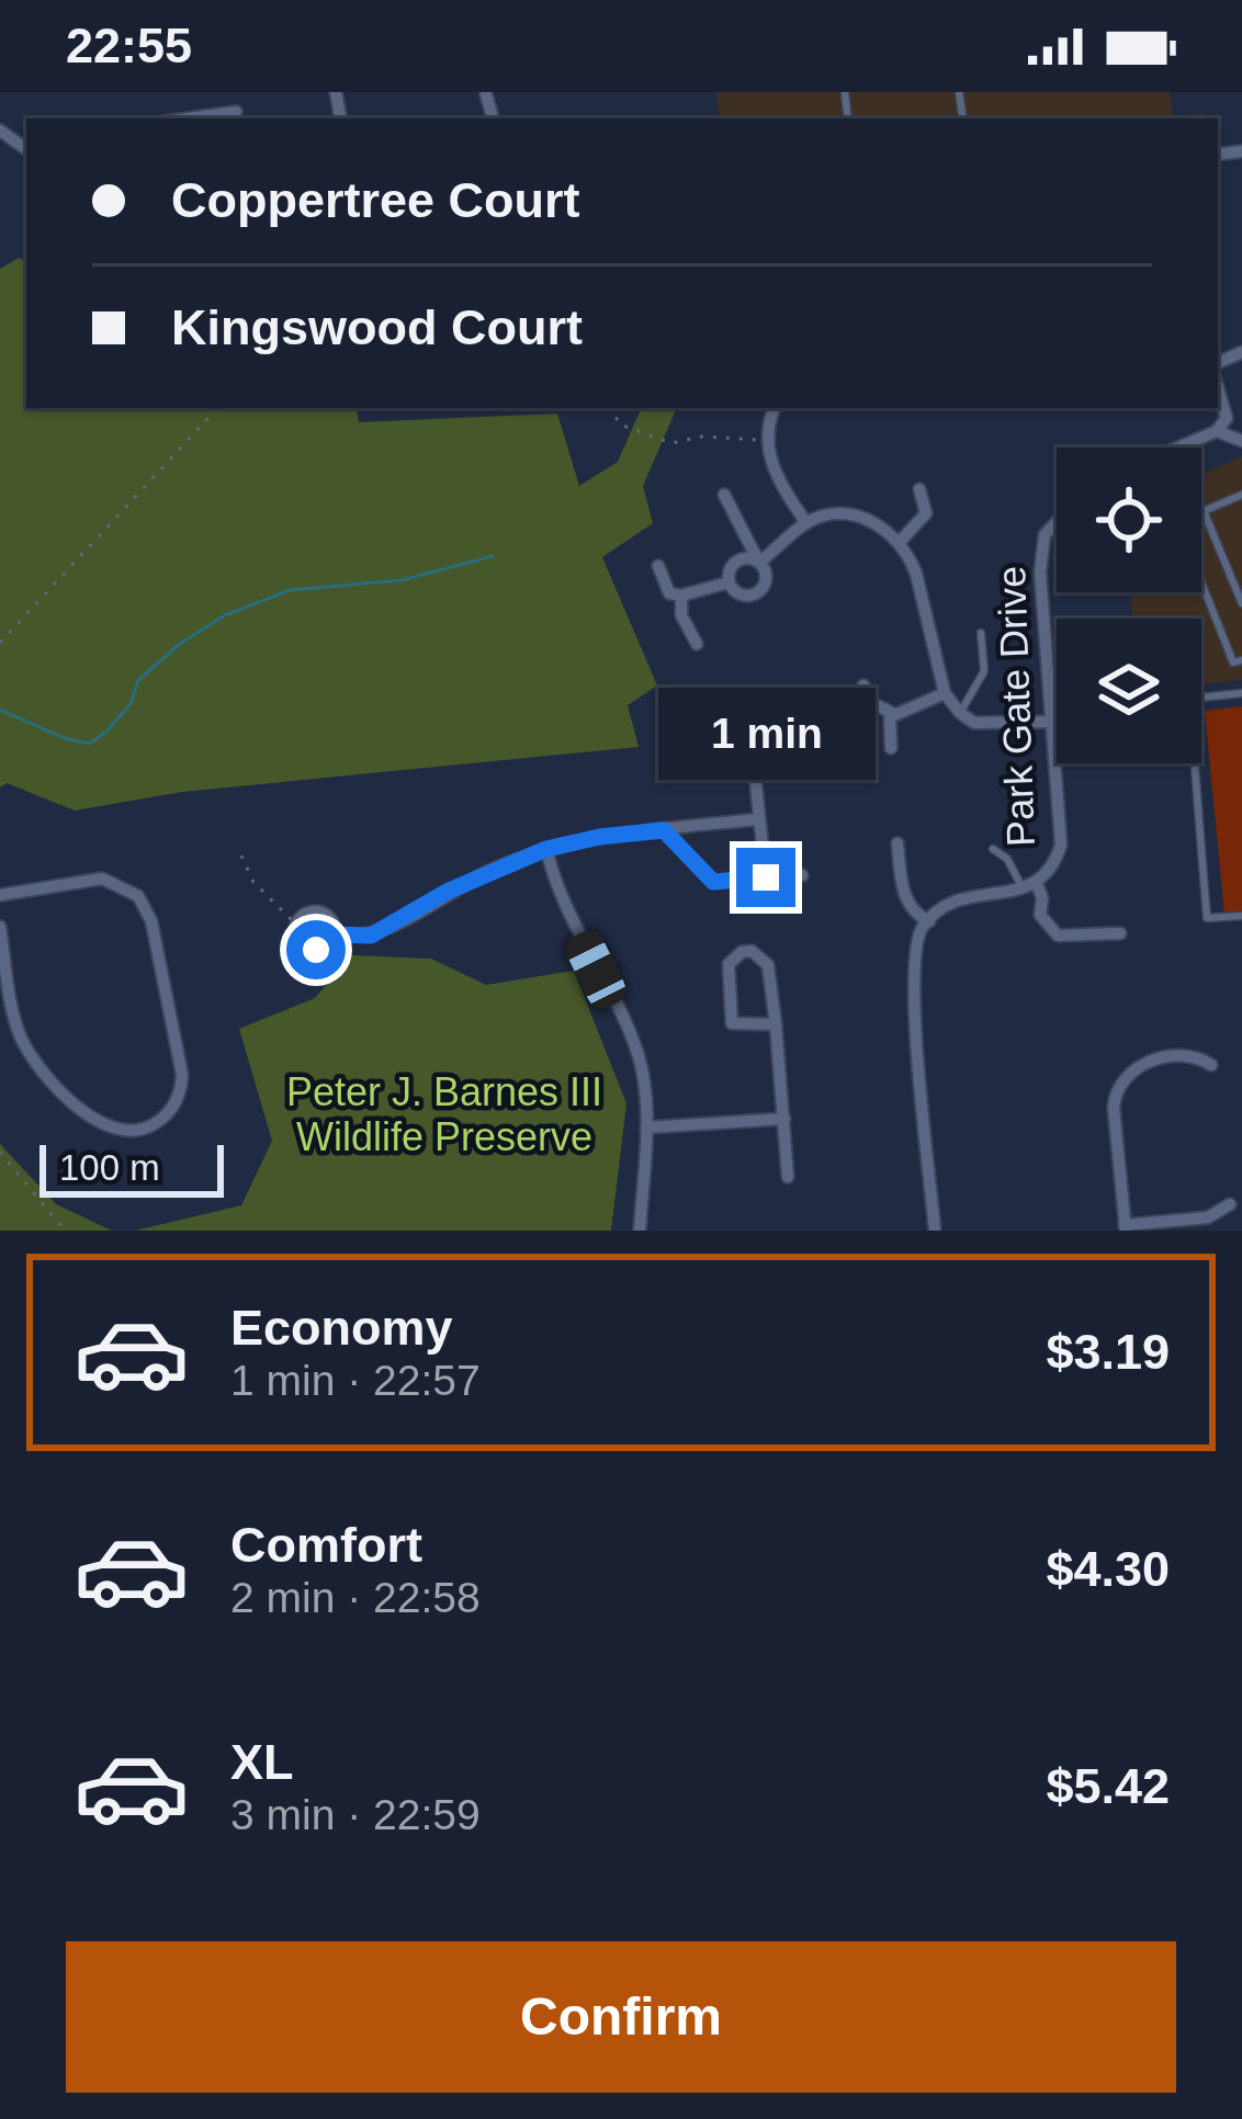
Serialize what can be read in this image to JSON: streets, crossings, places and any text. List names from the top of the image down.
{
  "streets": {
    "street": ["Park Gate Drive"]
  },
  "parks": ["Peter J. Barnes III Wildlife Preserve"],
  "scale_bar": "100 m",
  "page": {
    "status": "22:55",
    "banner": ["Coppertree Court", "Kingswood Court"],
    "bubble": "1 min",
    "scale": "100 m",
    "list": [
      {
        "name": "Economy",
        "note": "1 min · 22:57",
        "value": "$3.19"
      },
      {
        "name": "Comfort",
        "note": "2 min · 22:58",
        "value": "$4.30"
      },
      {
        "name": "XL",
        "note": "3 min · 22:59",
        "value": "$5.42"
      }
    ],
    "buttons": "Confirm"
  }
}
